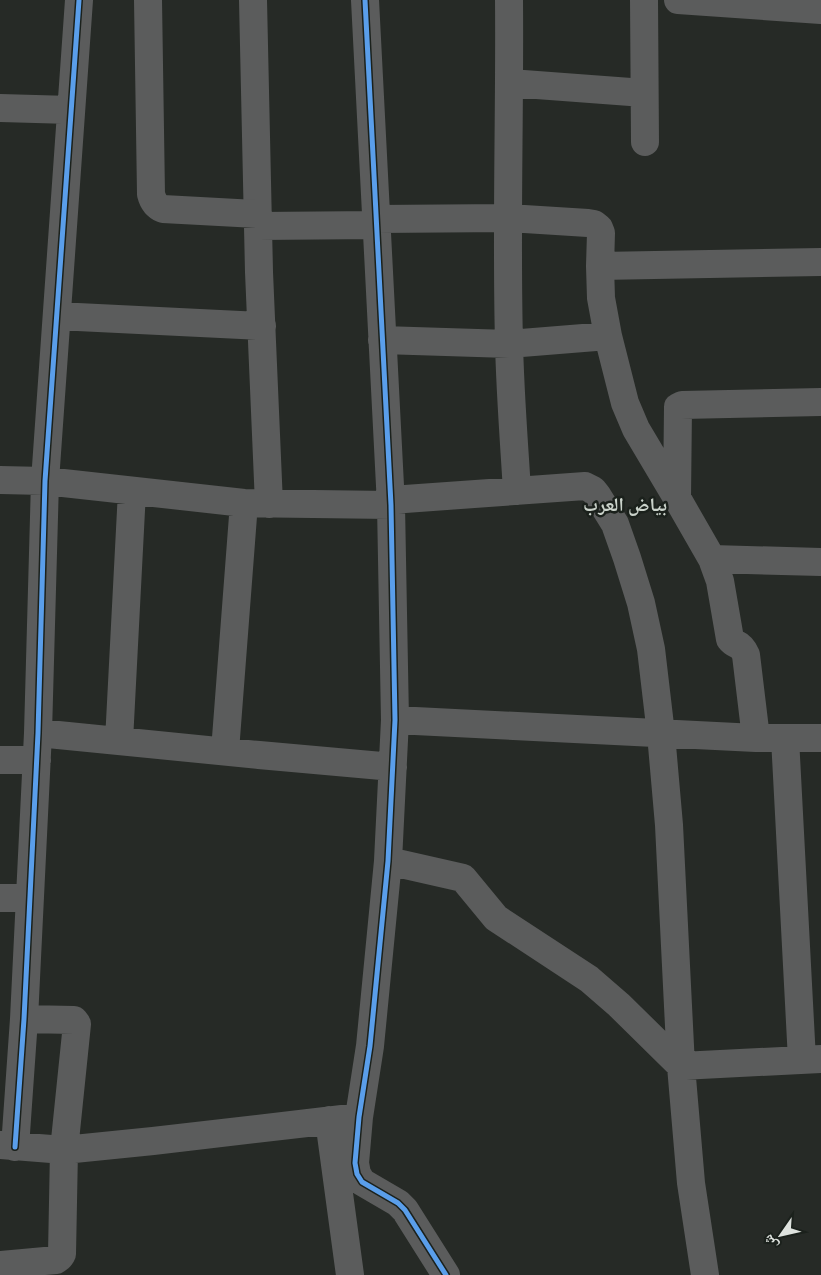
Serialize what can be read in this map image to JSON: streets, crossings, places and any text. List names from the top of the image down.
{
  "districts": ["بياض العرب"],
  "north": "bottom left"
}
